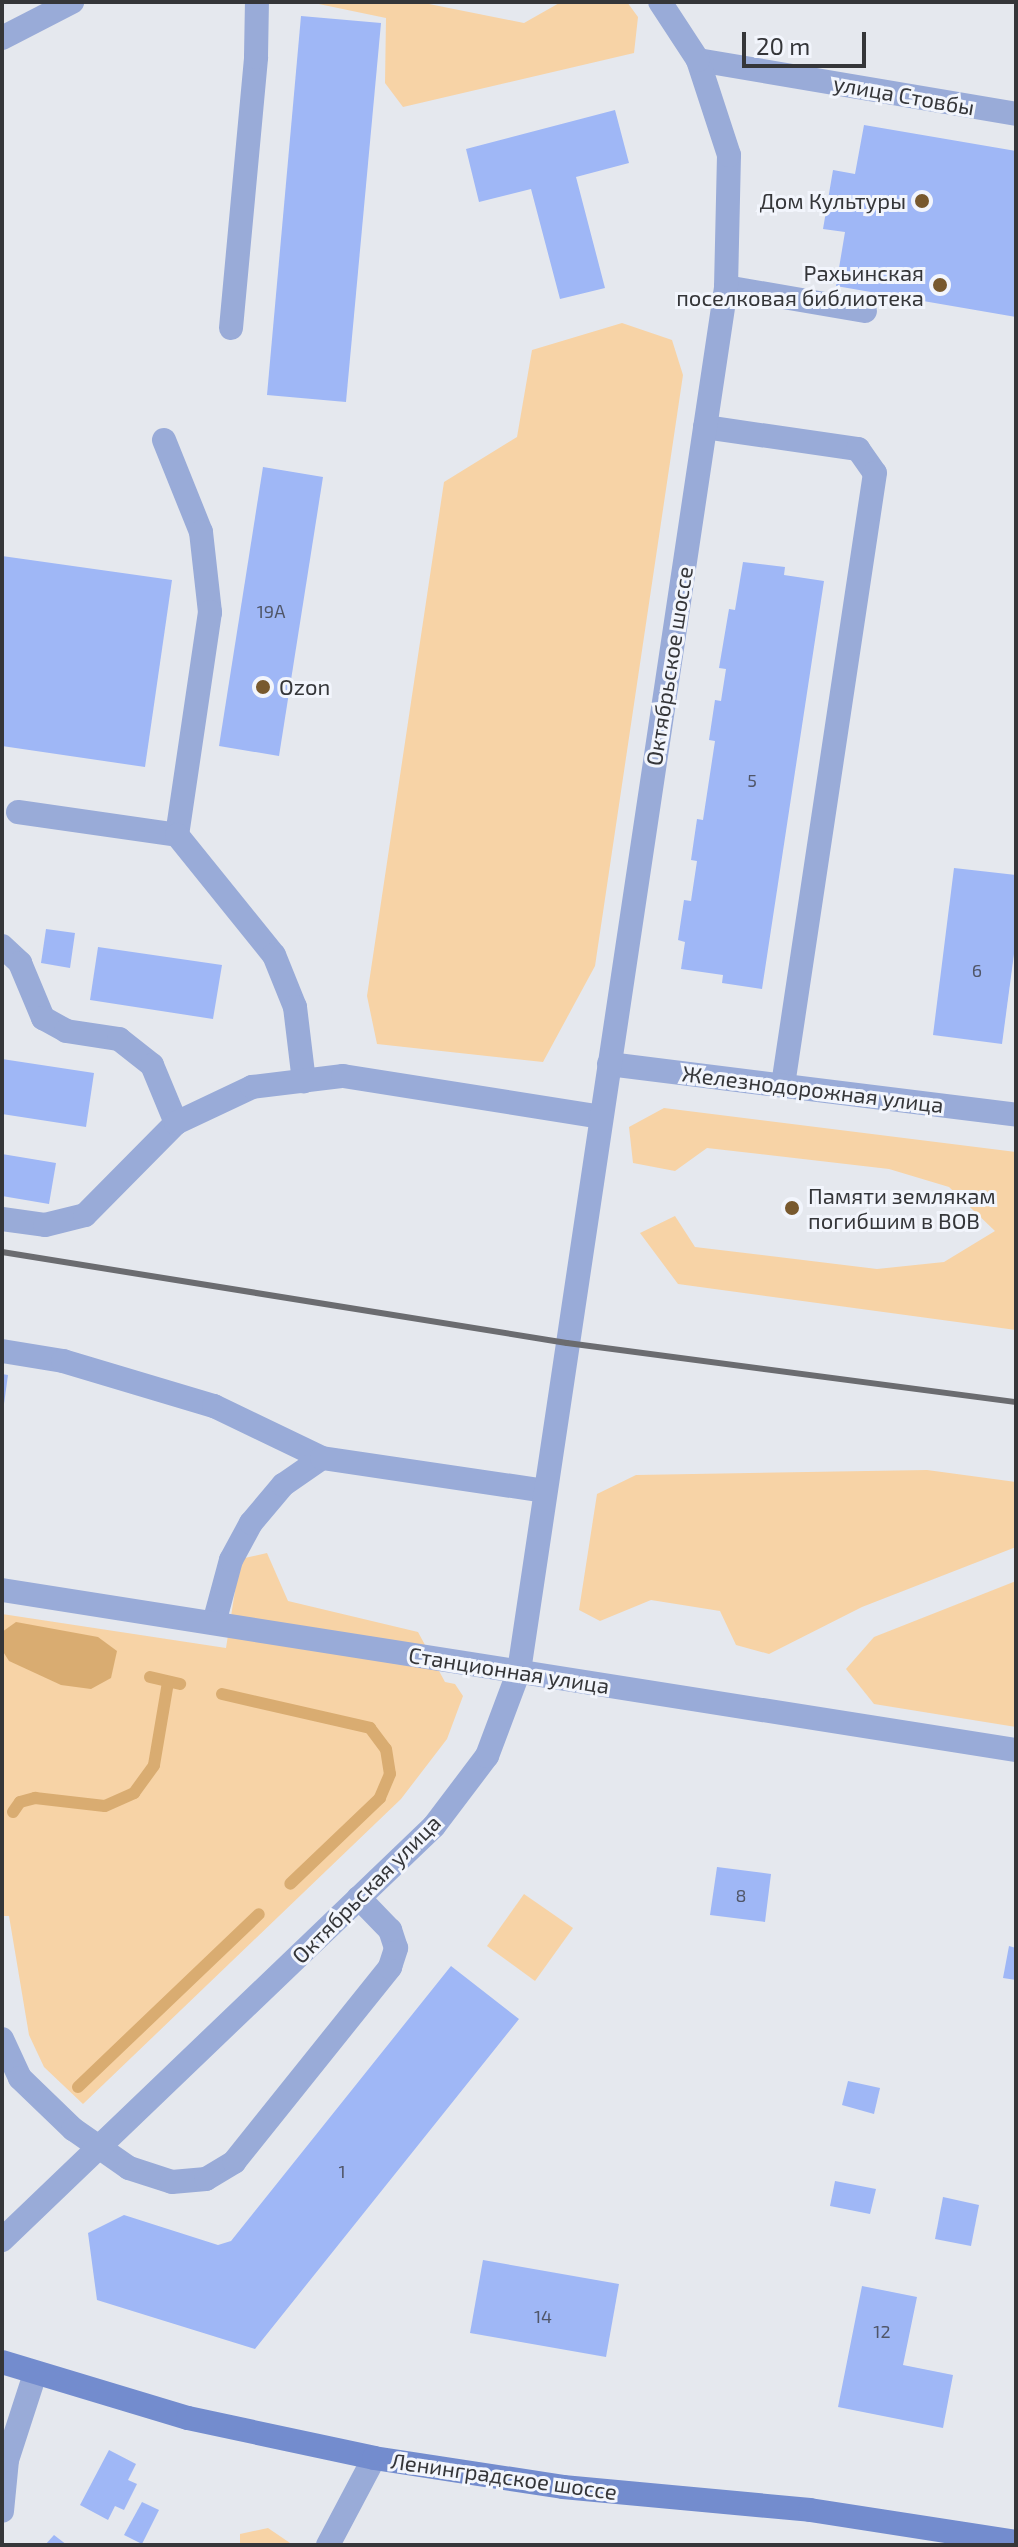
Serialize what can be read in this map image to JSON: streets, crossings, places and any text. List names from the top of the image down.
{
  "streets": {
    "street": [
      "улица Стовбы",
      "Октябрьское шоссе",
      "Железнодорожная улица",
      "Станционная улица",
      "Октябрьская улица",
      "Ленинградское шоссе"
    ]
  },
  "crossings": [
    ["улица Стовбы", "Октябрьское шоссе"],
    ["Октябрьское шоссе", "Железнодорожная улица"],
    ["Октябрьское шоссе", "Октябрьская улица"],
    ["Станционная улица", "Октябрьская улица"]
  ],
  "places": [
    "Дом Культуры",
    "Рахьинская поселковая библиотека",
    "Ozon",
    "Памяти землякам погибшим в ВОВ"
  ],
  "house_numbers": [
    "19А",
    "5",
    "6",
    "8",
    "1",
    "14",
    "12"
  ],
  "scale_bar": "20 m"
}
